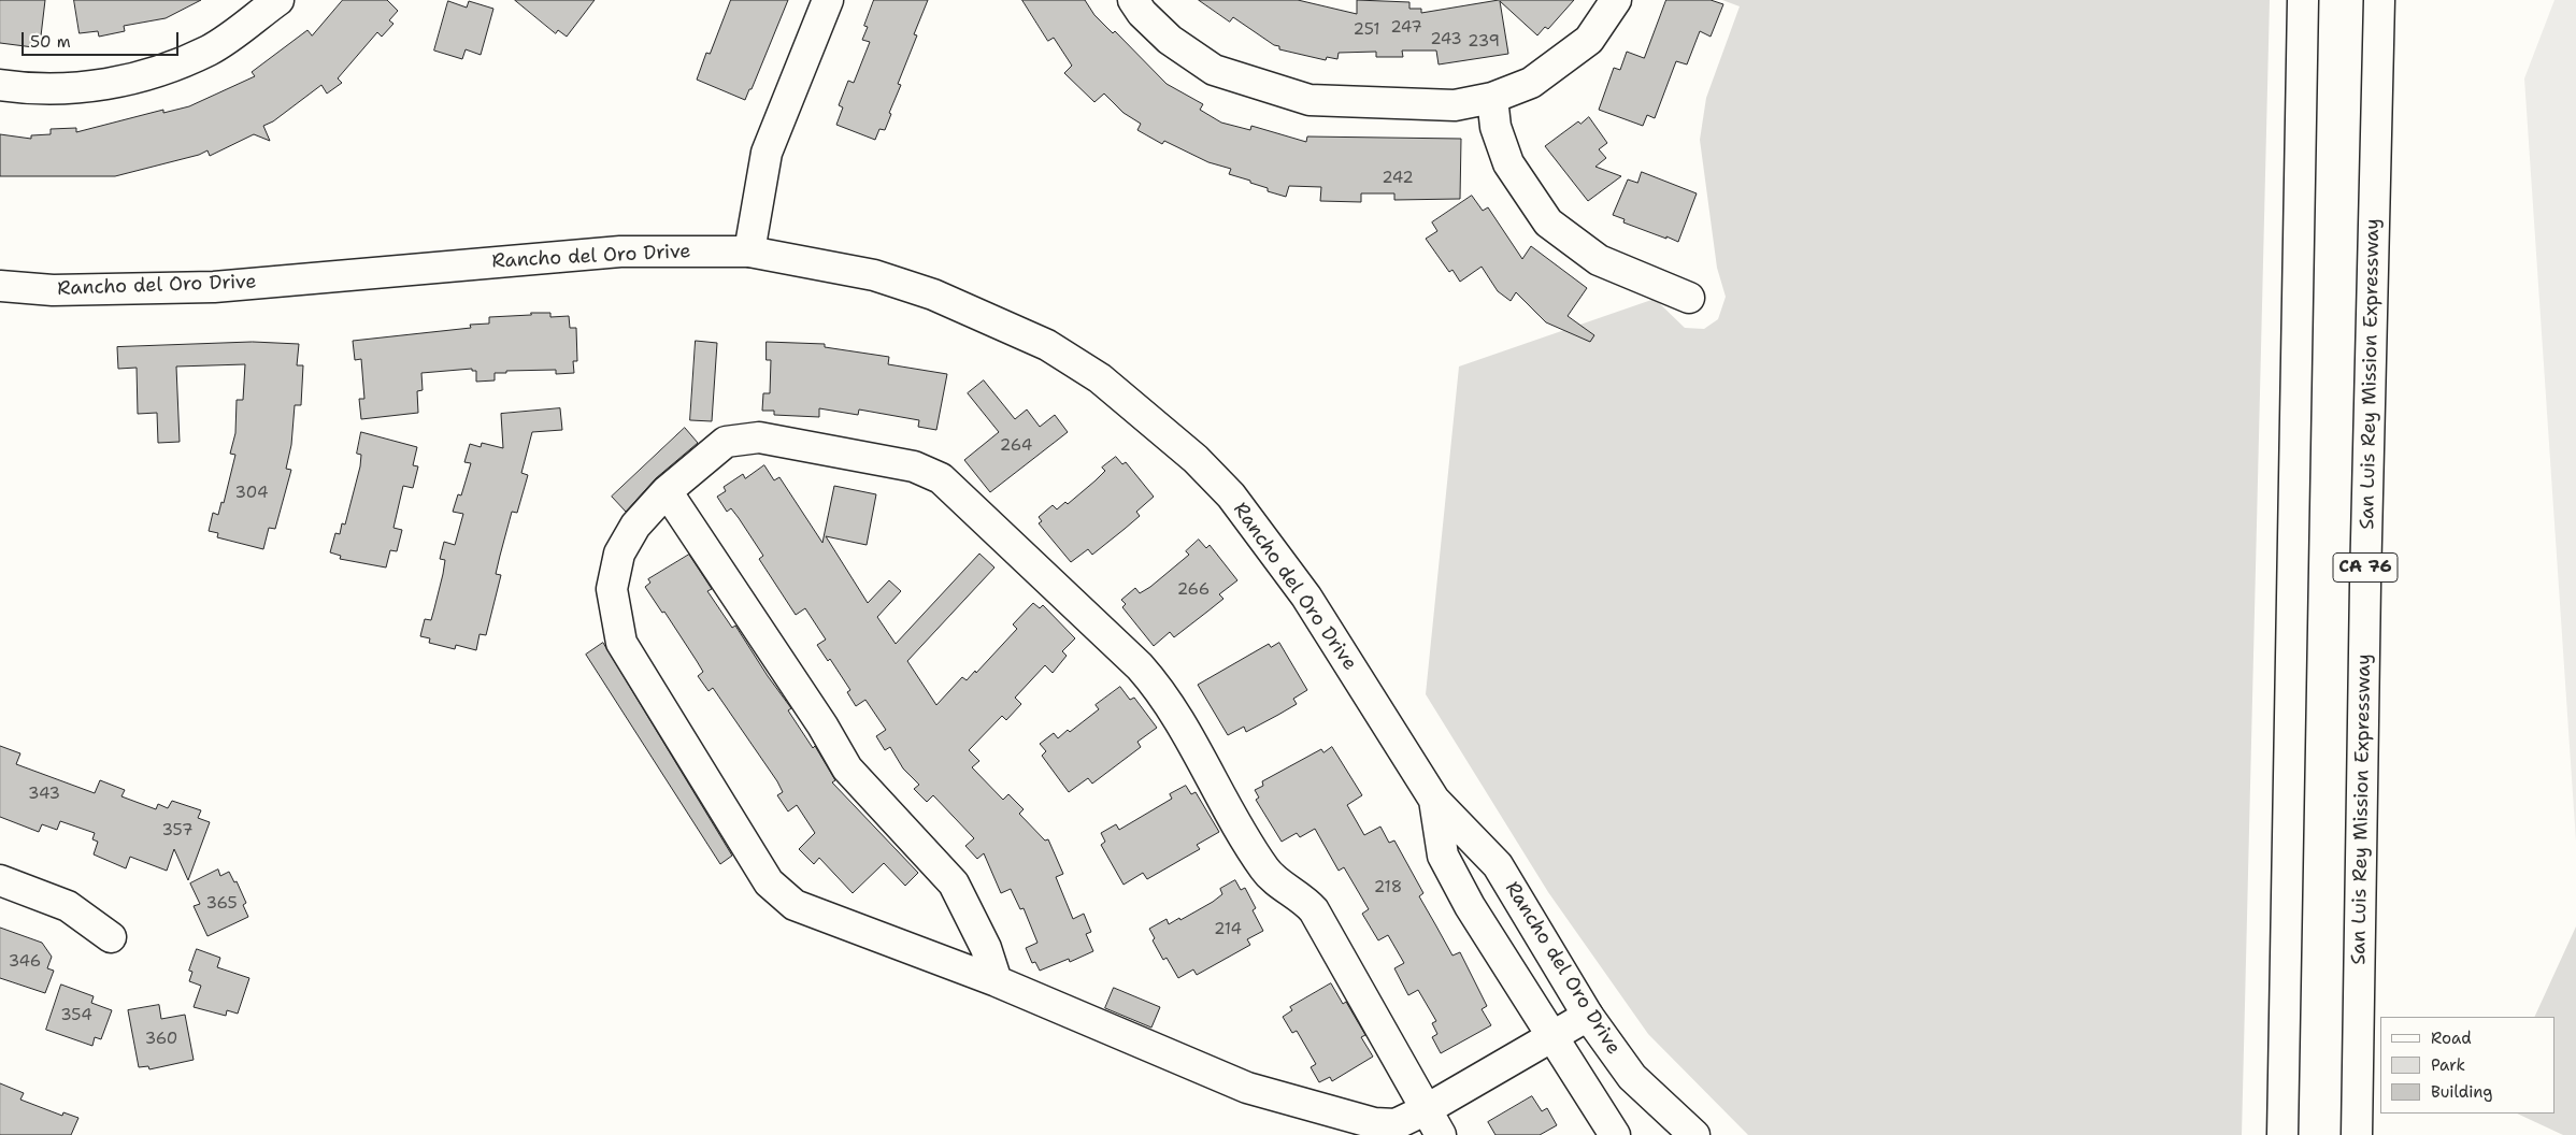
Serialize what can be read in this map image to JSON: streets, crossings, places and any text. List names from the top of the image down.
{
  "streets": {
    "main road": ["Rancho del Oro Drive", "San Luis Rey Mission Expressway", "CA 76"]
  },
  "house_numbers": [
    "247",
    "251",
    "243",
    "239",
    "242",
    "264",
    "304",
    "266",
    "343",
    "357",
    "218",
    "365",
    "214",
    "346",
    "354",
    "360"
  ],
  "legend": ["Road", "Park", "Building"],
  "scale_bar": "50 m"
}
